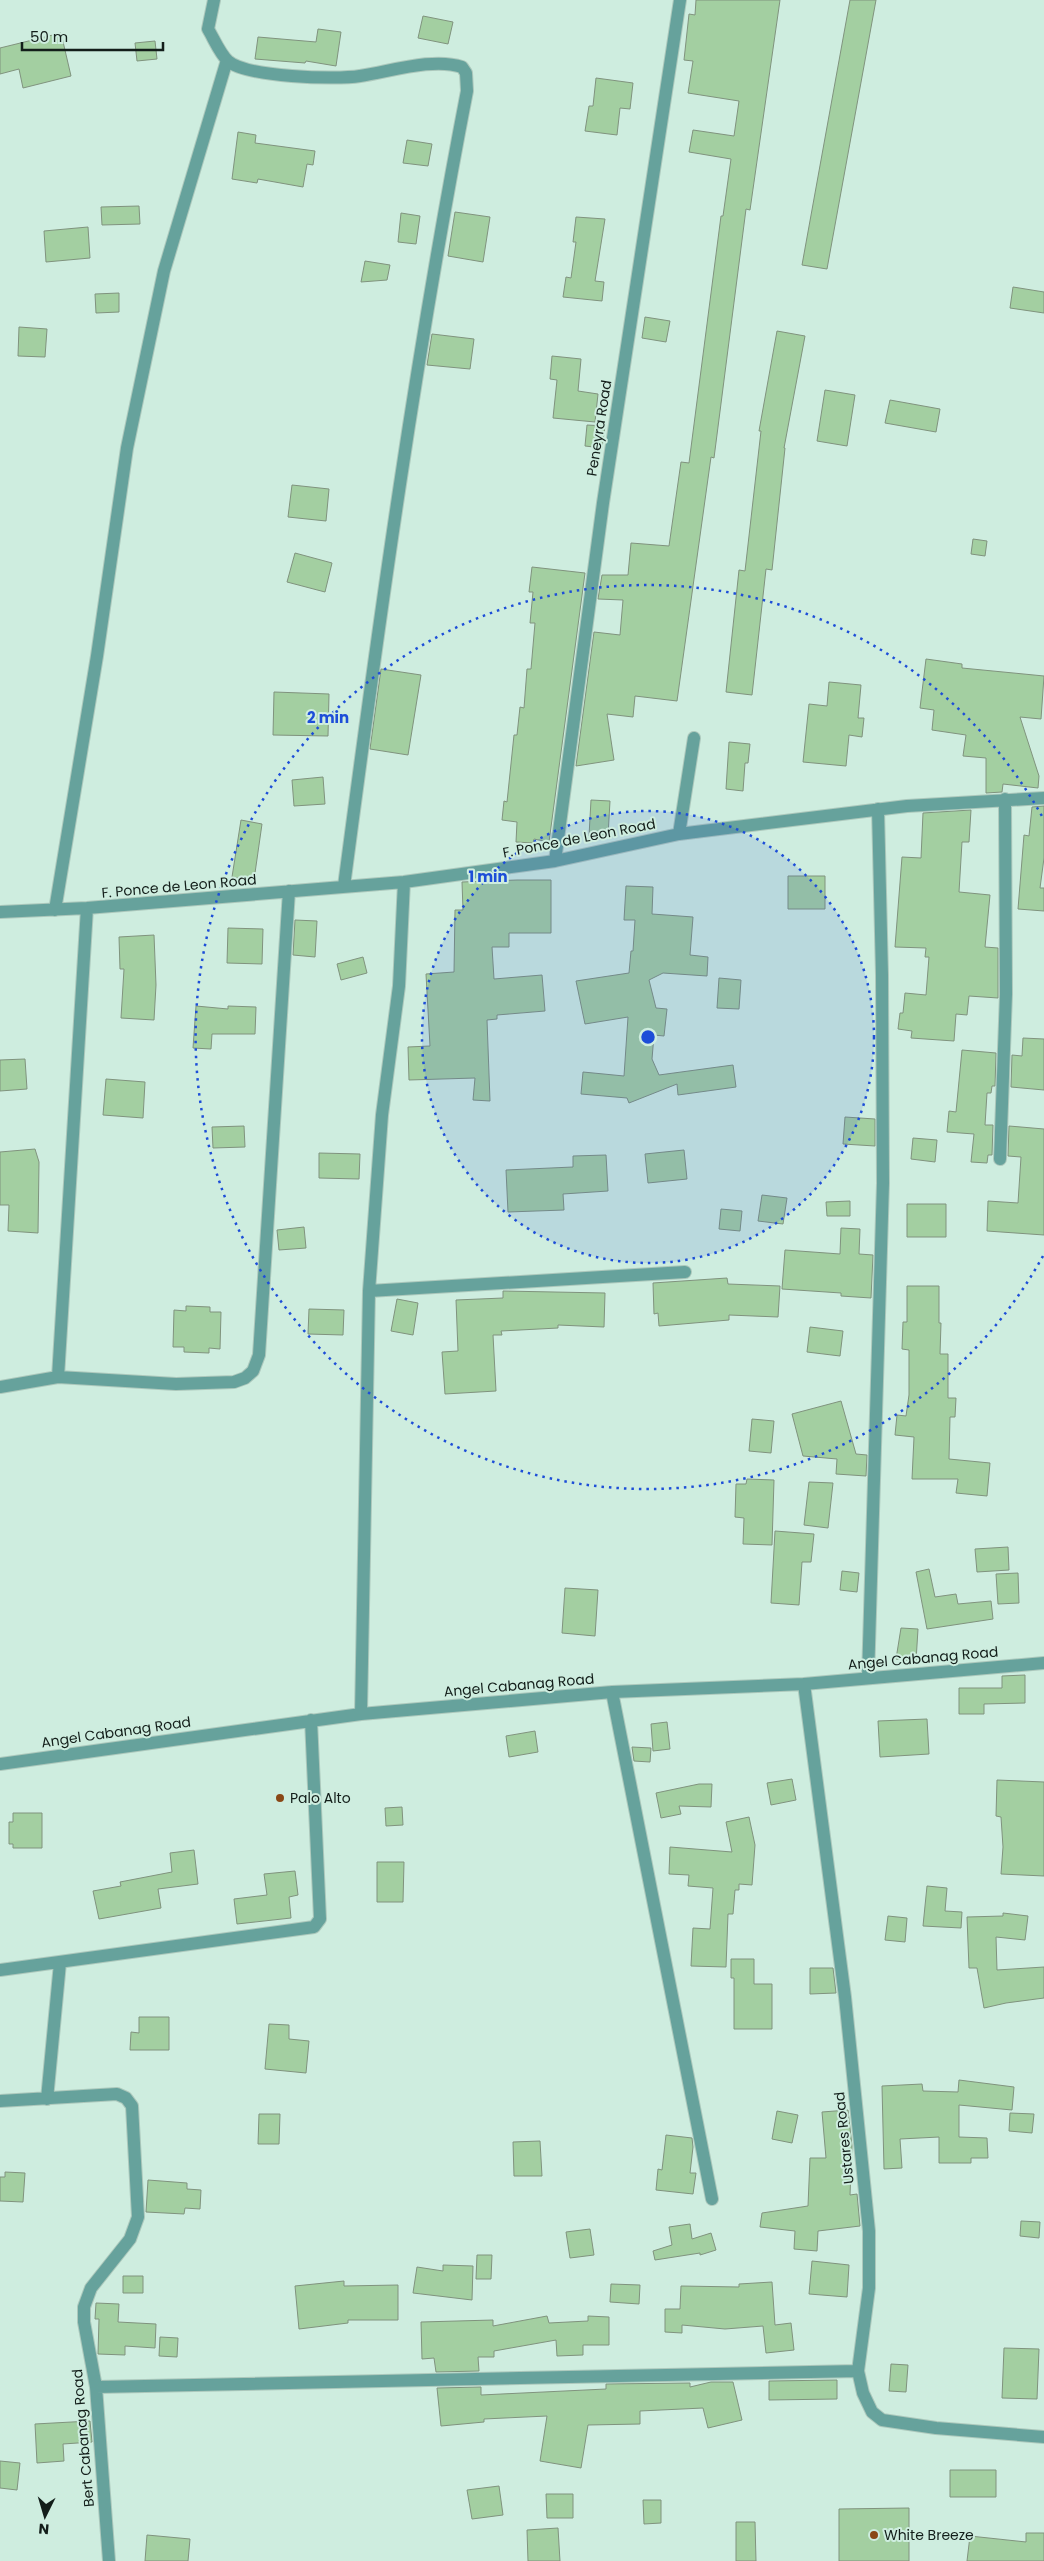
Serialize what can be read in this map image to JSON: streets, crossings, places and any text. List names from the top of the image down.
{
  "streets": {
    "street": [
      "Peneyra Road",
      "F. Ponce de Leon Road",
      "Angel Cabanag Road",
      "Ustares Road",
      "Bert Cabanag Road"
    ]
  },
  "crossings": [
    ["Peneyra Road", "F. Ponce de Leon Road"],
    ["Angel Cabanag Road", "Ustares Road"]
  ],
  "places": ["Palo Alto", "White Breeze"],
  "scale_bar": "50 m",
  "north": "bottom",
  "rings": ["2 min", "1 min"]
}
